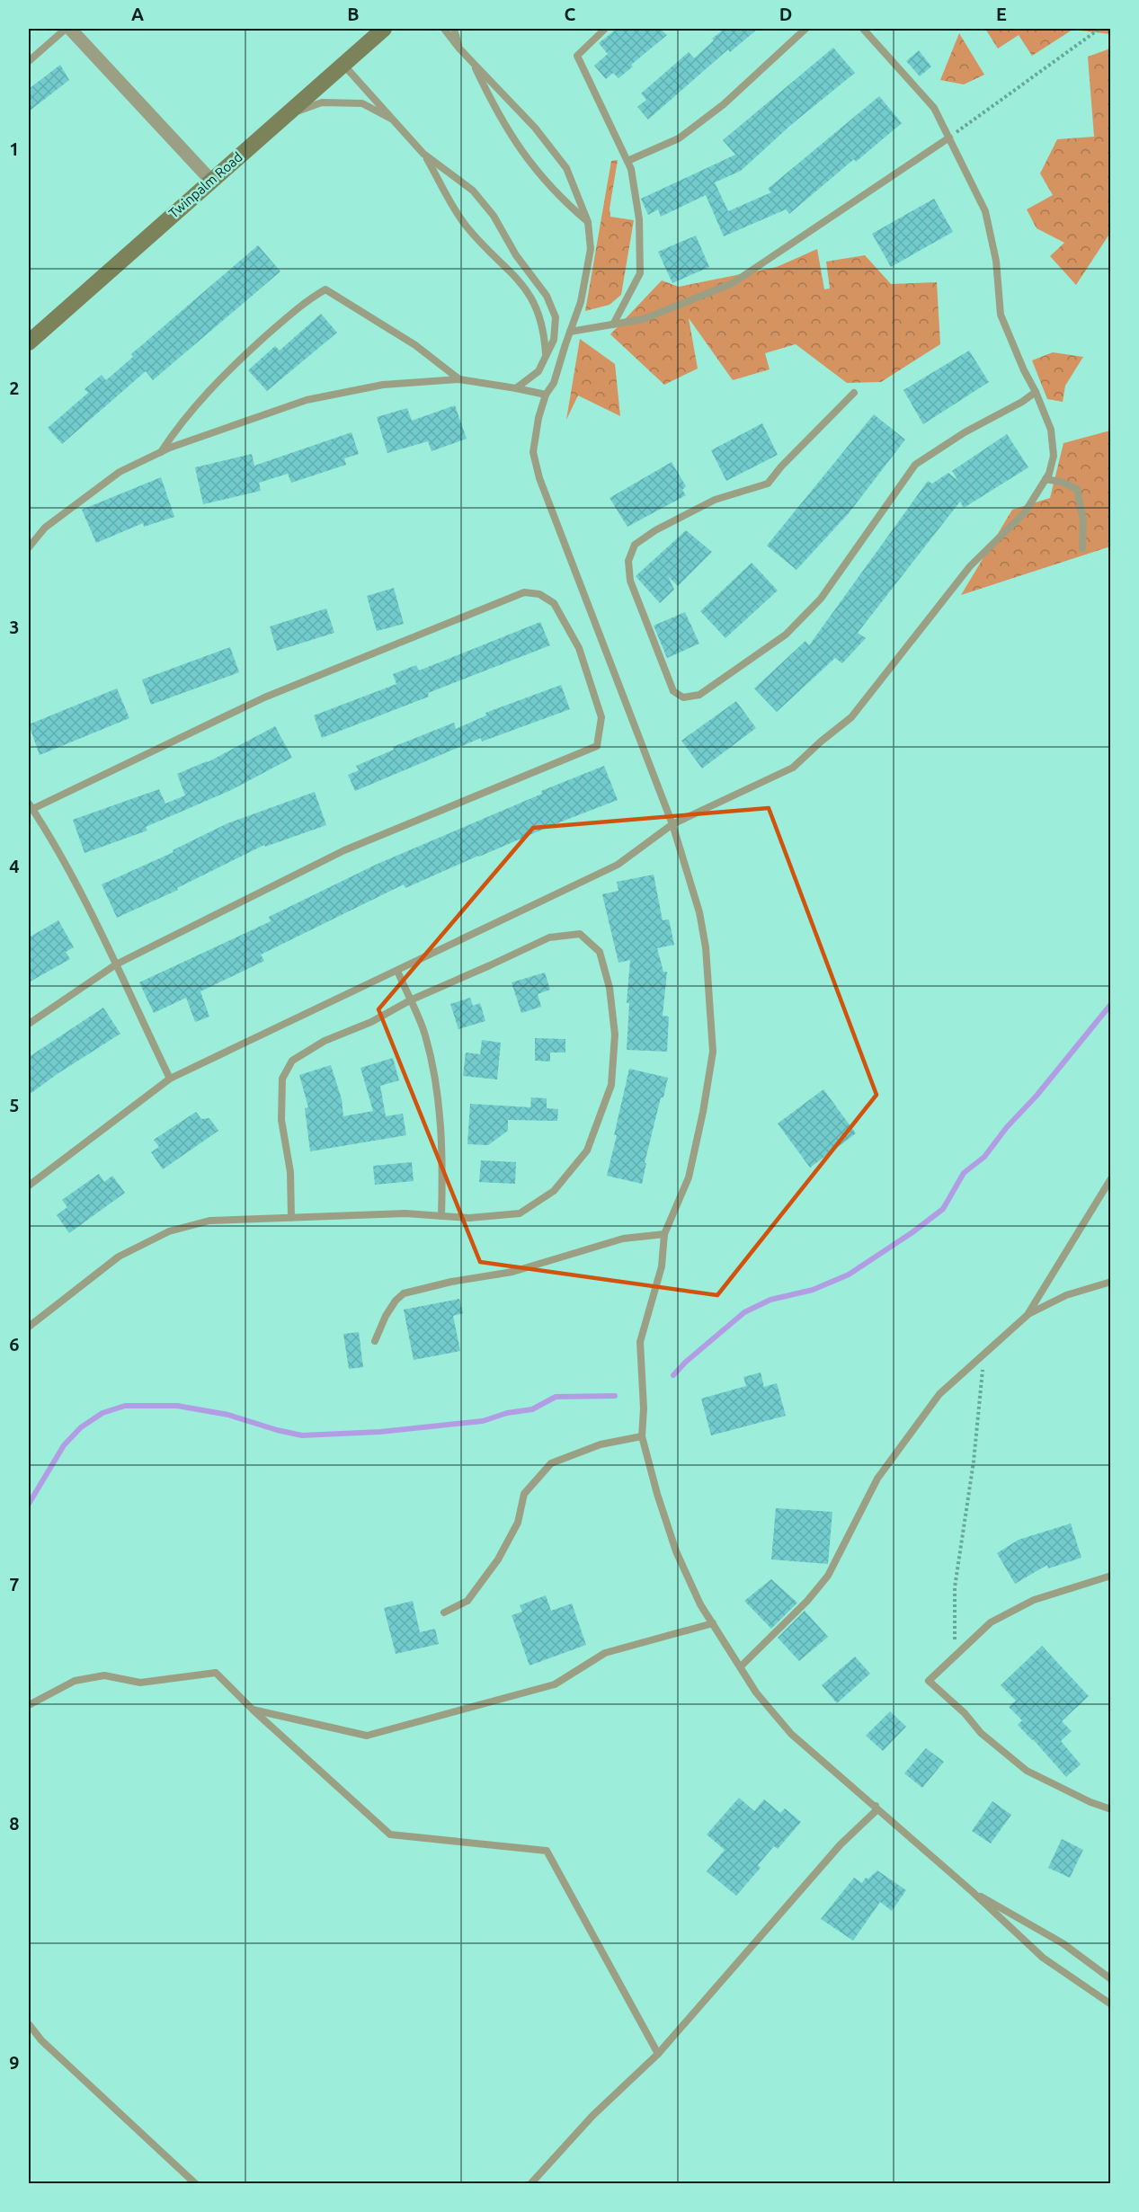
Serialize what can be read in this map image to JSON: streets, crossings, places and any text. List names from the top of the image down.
{
  "streets": {
    "main road": ["Twinpalm Road"]
  },
  "grid": {
    "columns": [
      "A",
      "B",
      "C",
      "D",
      "E"
    ],
    "rows": [
      "1",
      "2",
      "3",
      "4",
      "5",
      "6",
      "7",
      "8",
      "9"
    ]
  }
}
